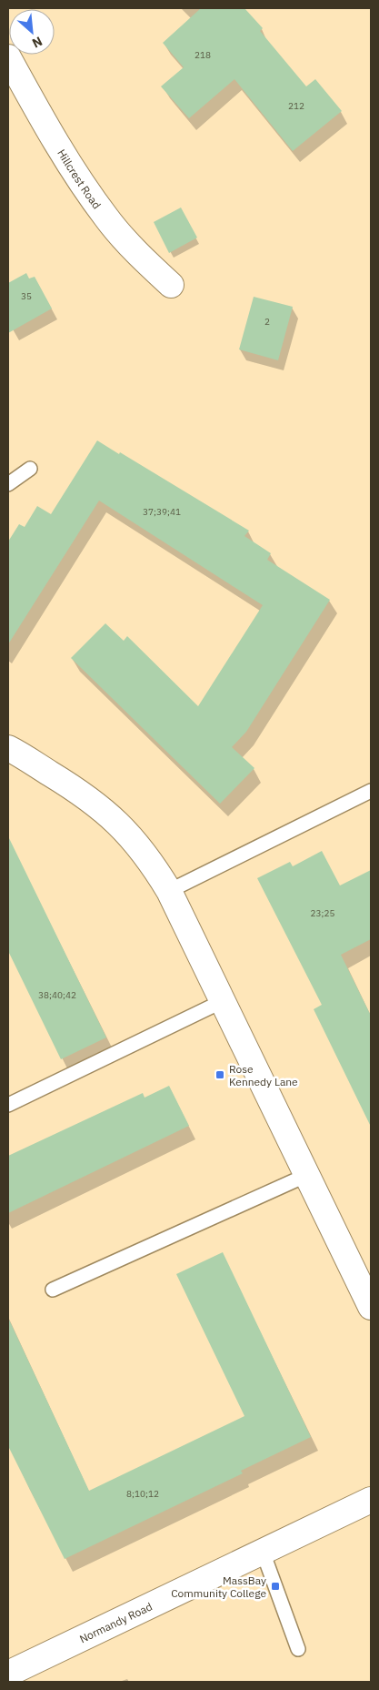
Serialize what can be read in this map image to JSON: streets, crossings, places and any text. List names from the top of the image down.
{
  "streets": {
    "street": ["Hillcrest Road", "Normandy Road"]
  },
  "places": {
    "transit": ["Rose Kennedy Lane", "MassBay Community College"]
  },
  "house_numbers": [
    "218",
    "212",
    "35",
    "2",
    "37;39;41",
    "23;25",
    "38;40;42",
    "8;10;12"
  ],
  "north": "bottom right"
}
